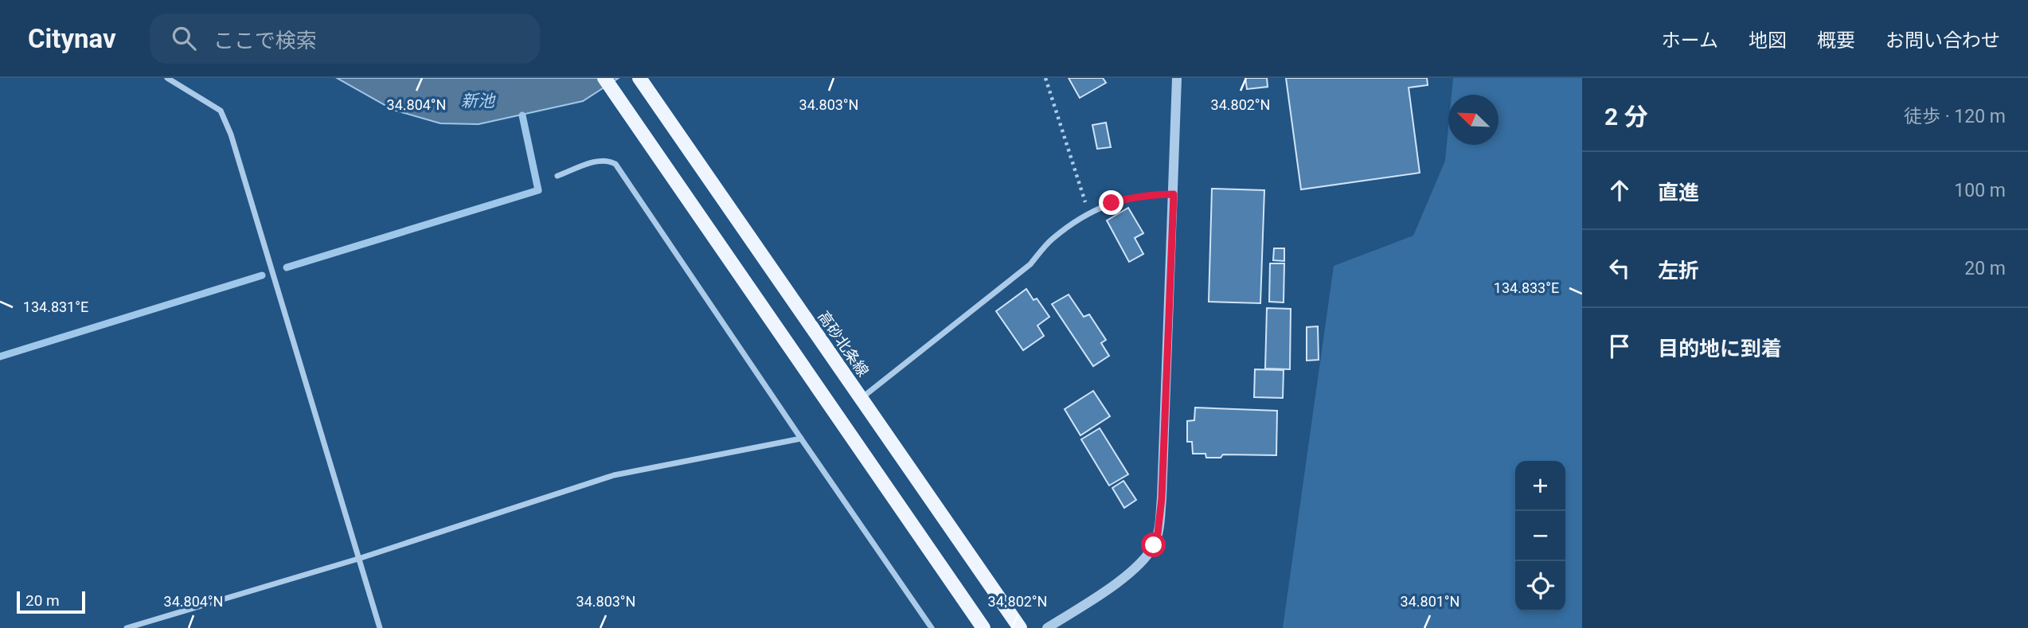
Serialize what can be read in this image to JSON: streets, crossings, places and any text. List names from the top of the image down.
{
  "streets": {
    "main road": ["高砂北条線"]
  },
  "water": ["新池"],
  "scale_bar": "20 m",
  "north": "top left",
  "page": {
    "header": "Citynav",
    "search": "ここで検索",
    "nav": [
      "ホーム",
      "地図",
      "概要",
      "お問い合わせ"
    ],
    "heading": ["2 分", "徒歩 · 120 m"],
    "list": [
      ["直進", "100 m"],
      ["左折", "20 m"],
      "目的地に到着"
    ],
    "map_buttons": ["+", "−"],
    "scale": "20 m"
  },
  "coordinates": [
    "34.804°N",
    "34.803°N",
    "34.802°N",
    "134.833°E",
    "134.831°E",
    "34.801°N"
  ]
}
